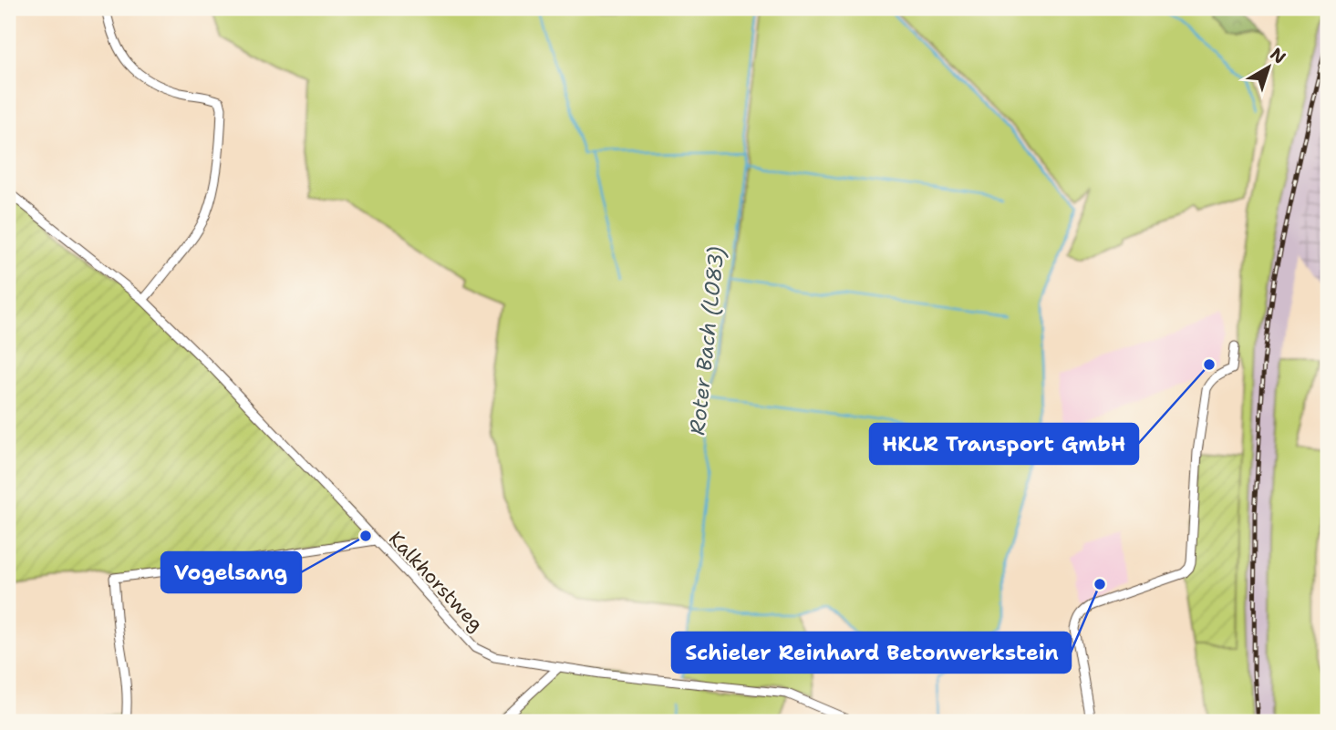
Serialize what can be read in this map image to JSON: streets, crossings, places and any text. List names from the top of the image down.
{
  "streets": {
    "street": ["Kalkhorstweg"]
  },
  "water": ["Roter Bach (L083)"],
  "places": ["HKLR Transport GmbH", "Vogelsang", "Schieler Reinhard Betonwerkstein"],
  "north": "top right"
}
